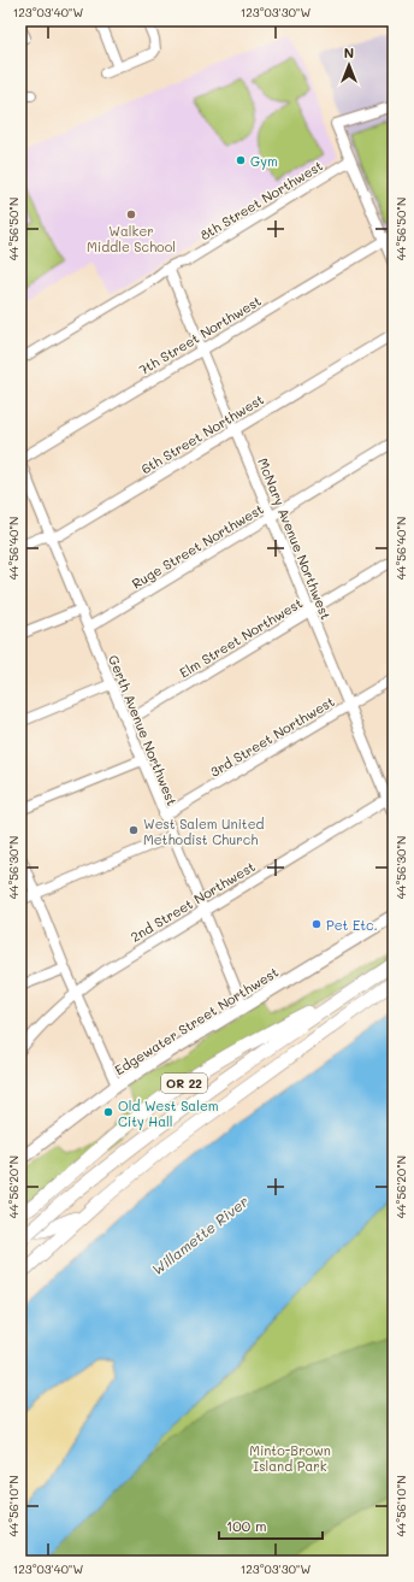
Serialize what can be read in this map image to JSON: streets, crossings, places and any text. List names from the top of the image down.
{
  "streets": {
    "highway": ["OR 22"],
    "main road": ["Edgewater Street Northwest"],
    "street": [
      "8th Street Northwest",
      "7th Street Northwest",
      "6th Street Northwest",
      "McNary Avenue Northwest",
      "Ruge Street Northwest",
      "Elm Street Northwest",
      "Gerth Avenue Northwest",
      "3rd Street Northwest",
      "2nd Street Northwest"
    ]
  },
  "crossings": [
    ["8th Street Northwest", "McNary Avenue Northwest"],
    ["7th Street Northwest", "McNary Avenue Northwest"],
    ["7th Street Northwest", "Gerth Avenue Northwest"],
    ["6th Street Northwest", "McNary Avenue Northwest"],
    ["6th Street Northwest", "Gerth Avenue Northwest"],
    ["McNary Avenue Northwest", "Ruge Street Northwest"],
    ["McNary Avenue Northwest", "Elm Street Northwest"],
    ["McNary Avenue Northwest", "3rd Street Northwest"],
    ["McNary Avenue Northwest", "2nd Street Northwest"],
    ["Ruge Street Northwest", "Gerth Avenue Northwest"],
    ["Elm Street Northwest", "Gerth Avenue Northwest"],
    ["Gerth Avenue Northwest", "3rd Street Northwest"],
    ["Gerth Avenue Northwest", "2nd Street Northwest"],
    ["Gerth Avenue Northwest", "Edgewater Street Northwest"]
  ],
  "water": ["Willamette River"],
  "parks": ["Minto-Brown Island Park"],
  "places": [
    "Gym",
    "Walker Middle School",
    "West Salem United Methodist Church",
    "Pet Etc.",
    "Old West Salem City Hall"
  ],
  "scale_bar": "100 m",
  "north": "top",
  "coordinates": [
    "123°03'40\"W",
    "123°03'30\"W",
    "44°56'50\"N",
    "44°56'40\"N",
    "44°56'30\"N",
    "44°56'20\"N",
    "44°56'10\"N"
  ]
}
